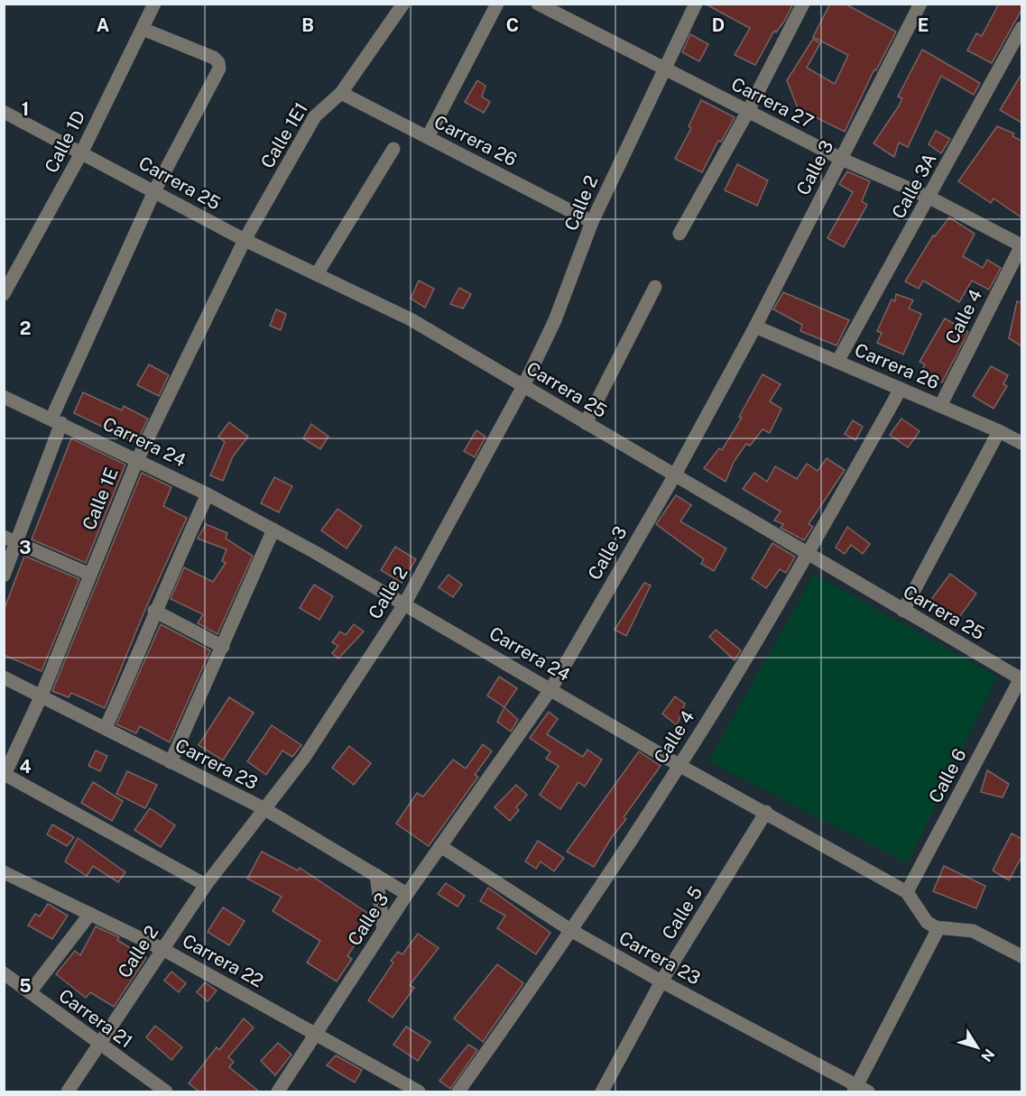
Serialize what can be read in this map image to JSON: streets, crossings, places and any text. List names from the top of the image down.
{
  "streets": {
    "street": [
      "Carrera 27",
      "Calle 1E1",
      "Carrera 26",
      "Calle 1D",
      "Calle 3",
      "Carrera 25",
      "Calle 3A",
      "Calle 2",
      "Calle 4",
      "Carrera 24",
      "Calle 1E",
      "Carrera 23",
      "Calle 6",
      "Calle 5",
      "Carrera 22",
      "Carrera 21"
    ]
  },
  "crossings": [
    ["Carrera 27", "Calle 3"],
    ["Carrera 27", "Calle 3A"],
    ["Carrera 27", "Calle 2"],
    ["Carrera 27", "Calle 4"],
    ["Calle 1E1", "Carrera 26"],
    ["Calle 1E1", "Carrera 25"],
    ["Calle 1E1", "Calle 1E"],
    ["Carrera 26", "Calle 3"],
    ["Carrera 26", "Calle 3A"],
    ["Carrera 26", "Calle 2"],
    ["Carrera 26", "Calle 4"],
    ["Calle 1D", "Carrera 25"],
    ["Calle 3", "Carrera 25"],
    ["Calle 3", "Carrera 24"],
    ["Calle 3", "Carrera 23"],
    ["Calle 3", "Carrera 22"],
    ["Carrera 25", "Calle 2"],
    ["Carrera 25", "Calle 4"],
    ["Carrera 25", "Calle 1E"],
    ["Carrera 25", "Calle 6"],
    ["Calle 2", "Carrera 24"],
    ["Calle 2", "Carrera 23"],
    ["Calle 2", "Carrera 22"],
    ["Calle 2", "Carrera 21"],
    ["Calle 4", "Carrera 24"],
    ["Calle 4", "Carrera 23"],
    ["Carrera 24", "Calle 1E"],
    ["Carrera 24", "Calle 6"],
    ["Carrera 24", "Calle 5"],
    ["Calle 1E", "Carrera 23"],
    ["Carrera 23", "Calle 5"]
  ],
  "north": "bottom right",
  "grid": {
    "columns": [
      "A",
      "B",
      "C",
      "D",
      "E"
    ],
    "rows": [
      "1",
      "2",
      "3",
      "4",
      "5"
    ]
  }
}
